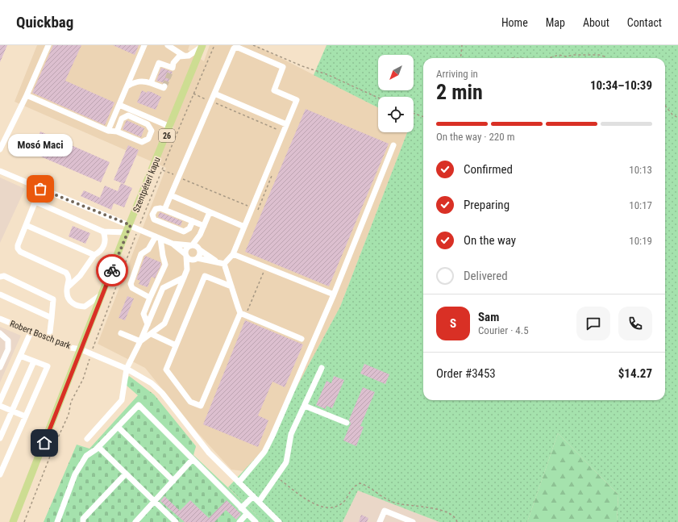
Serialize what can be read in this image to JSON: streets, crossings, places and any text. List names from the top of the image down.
{
  "streets": {
    "main road": ["26", "Szentpéteri kapu"],
    "street": ["Robert Bosch park"]
  },
  "crossings": [
    ["Szentpéteri kapu", "Robert Bosch park"]
  ],
  "places": ["Mosó Maci"],
  "north": "bottom left",
  "page": {
    "header": "Quickbag",
    "nav": [
      "Home",
      "Map",
      "About",
      "Contact"
    ],
    "heading": ["2 min", "Arriving in", "10:34–10:39"],
    "panel": [
      "Sam",
      "Courier · 4.5",
      "Order #3453",
      "$14.27"
    ],
    "bar": "On the way · 220 m",
    "bubble": "Mosó Maci",
    "list": [
      ["Confirmed", "10:13"],
      ["Preparing", "10:17"],
      ["On the way", "10:19"],
      "Delivered"
    ],
    "round": "S"
  }
}
